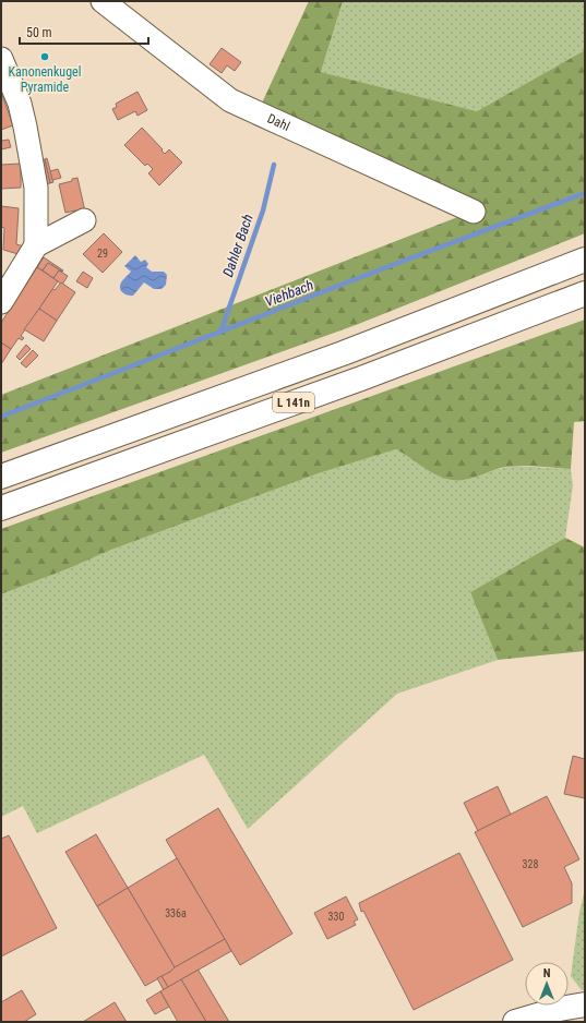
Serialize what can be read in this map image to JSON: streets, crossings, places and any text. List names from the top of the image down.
{
  "streets": {
    "main road": ["L 141n"],
    "lane": ["Dahl"]
  },
  "water": ["Dahler Bach", "Viehbach"],
  "places": ["Kanonenkugel Pyramide"],
  "house_numbers": [
    "29",
    "328",
    "336a",
    "330"
  ],
  "scale_bar": "50 m",
  "north": "top"
}
